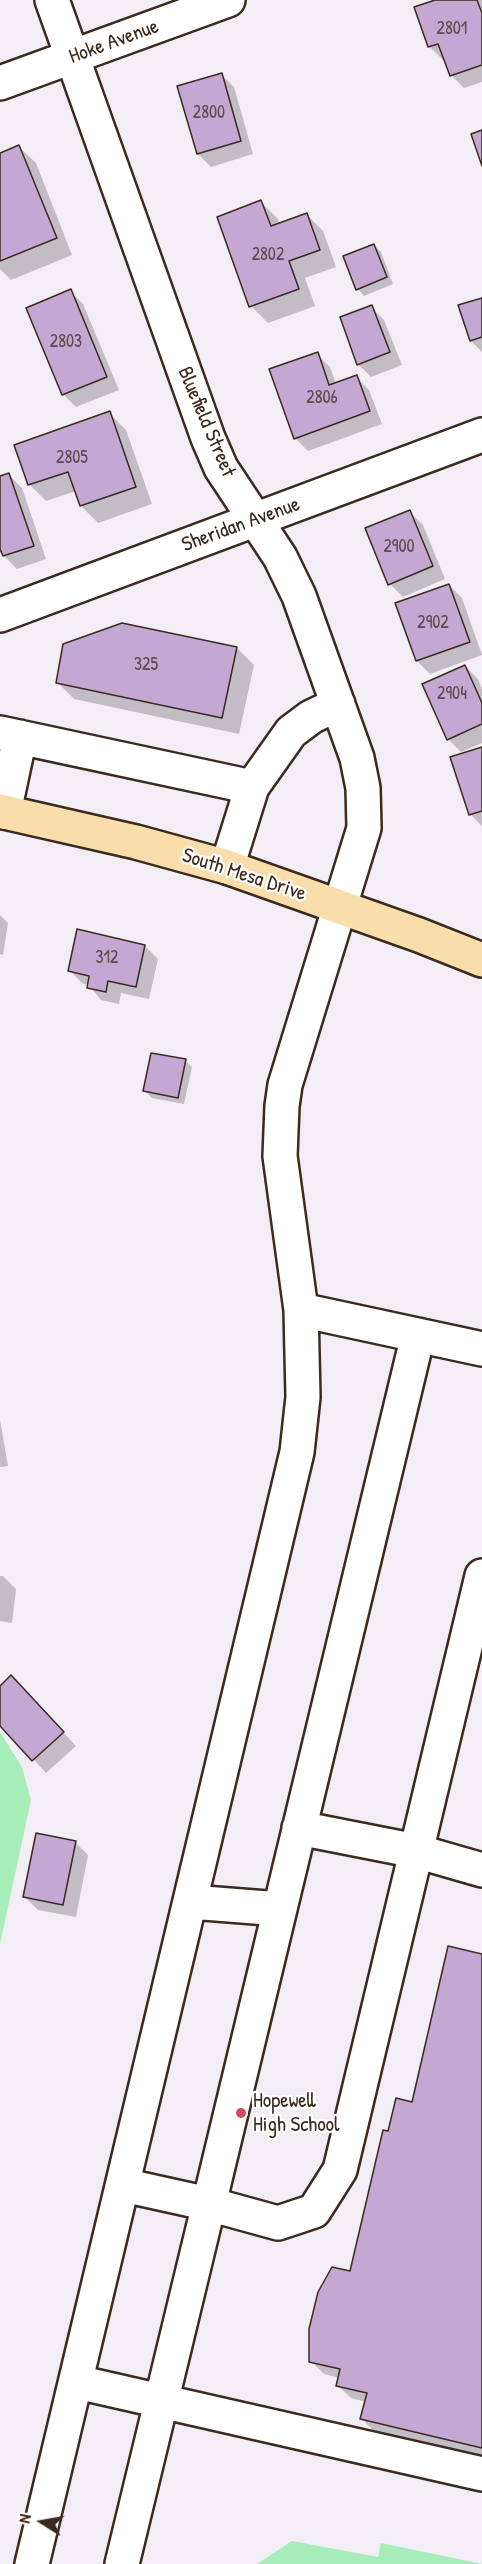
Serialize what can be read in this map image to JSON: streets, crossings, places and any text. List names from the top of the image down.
{
  "streets": {
    "main road": ["South Mesa Drive"],
    "street": ["Hoke Avenue", "Bluefield Street", "Sheridan Avenue"]
  },
  "crossings": [
    ["Hoke Avenue", "Bluefield Street"],
    ["Bluefield Street", "Sheridan Avenue"],
    ["Bluefield Street", "South Mesa Drive"]
  ],
  "places": ["Hopewell High School"],
  "house_numbers": [
    "2801",
    "2800",
    "2802",
    "2803",
    "2806",
    "2805",
    "2900",
    "2902",
    "325",
    "2904",
    "312"
  ],
  "north": "left"
}
